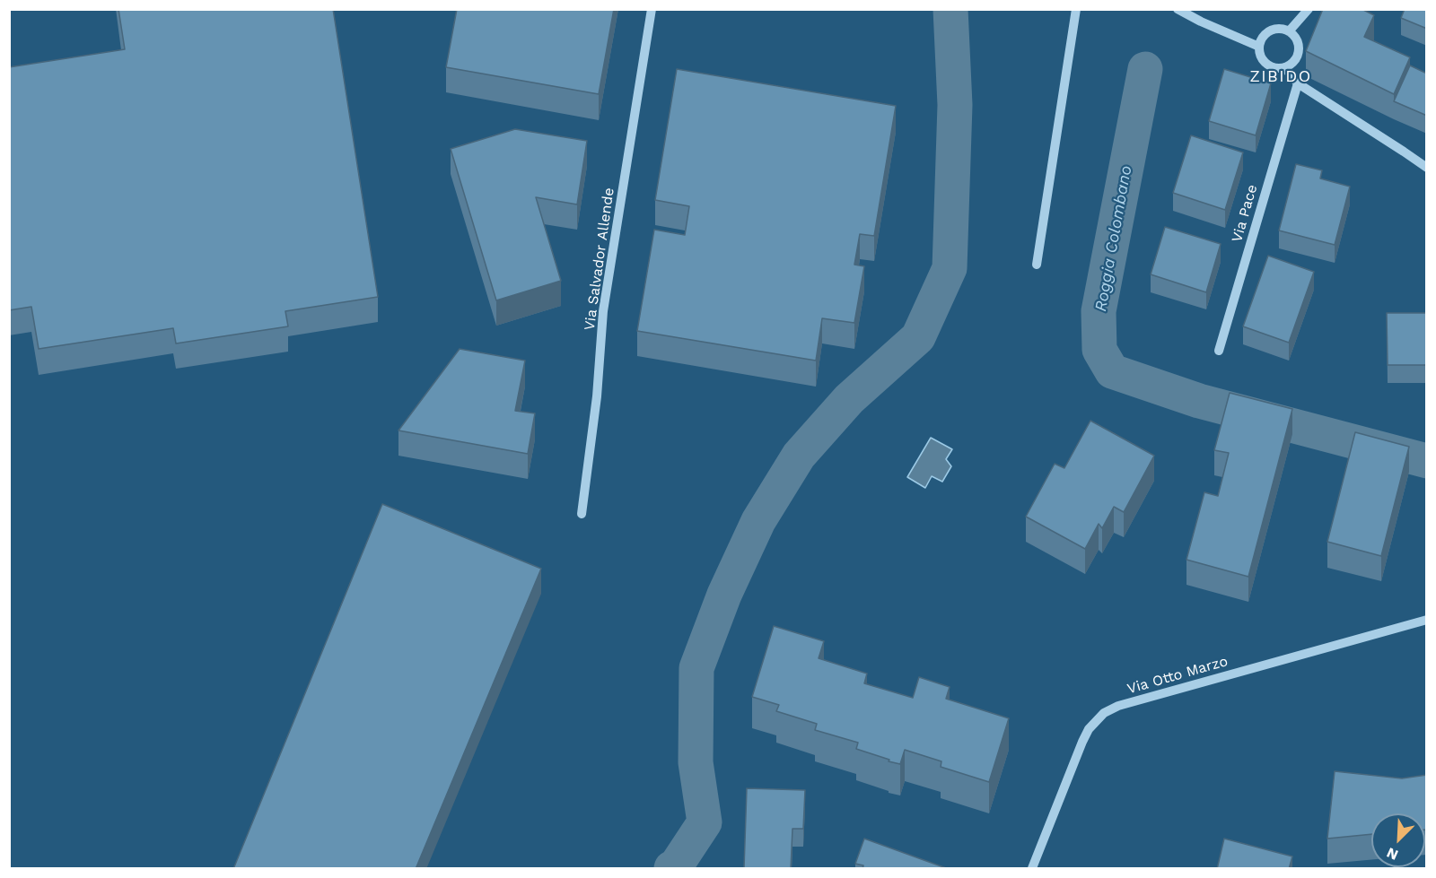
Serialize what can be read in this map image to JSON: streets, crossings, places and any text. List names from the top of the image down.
{
  "streets": {
    "street": ["Via Pace", "Via Salvador Allende", "Via Otto Marzo"]
  },
  "districts": ["ZIBIDO"],
  "water": ["Roggia Colombano"],
  "north": "bottom left"
}
